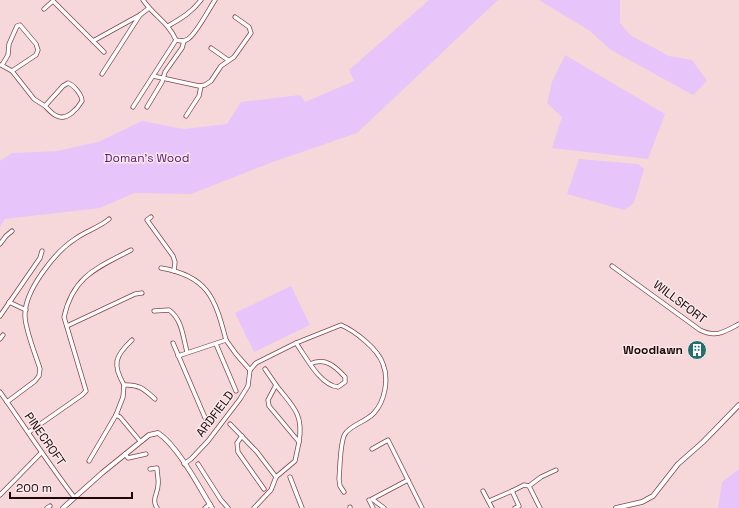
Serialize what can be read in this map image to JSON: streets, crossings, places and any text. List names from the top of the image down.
{
  "streets": {
    "street": ["WILLSFORT", "ARDFIELD", "PINECROFT"]
  },
  "parks": ["Doman's Wood"],
  "places": {
    "building": ["Woodlawn"]
  },
  "scale_bar": "200 m"
}
